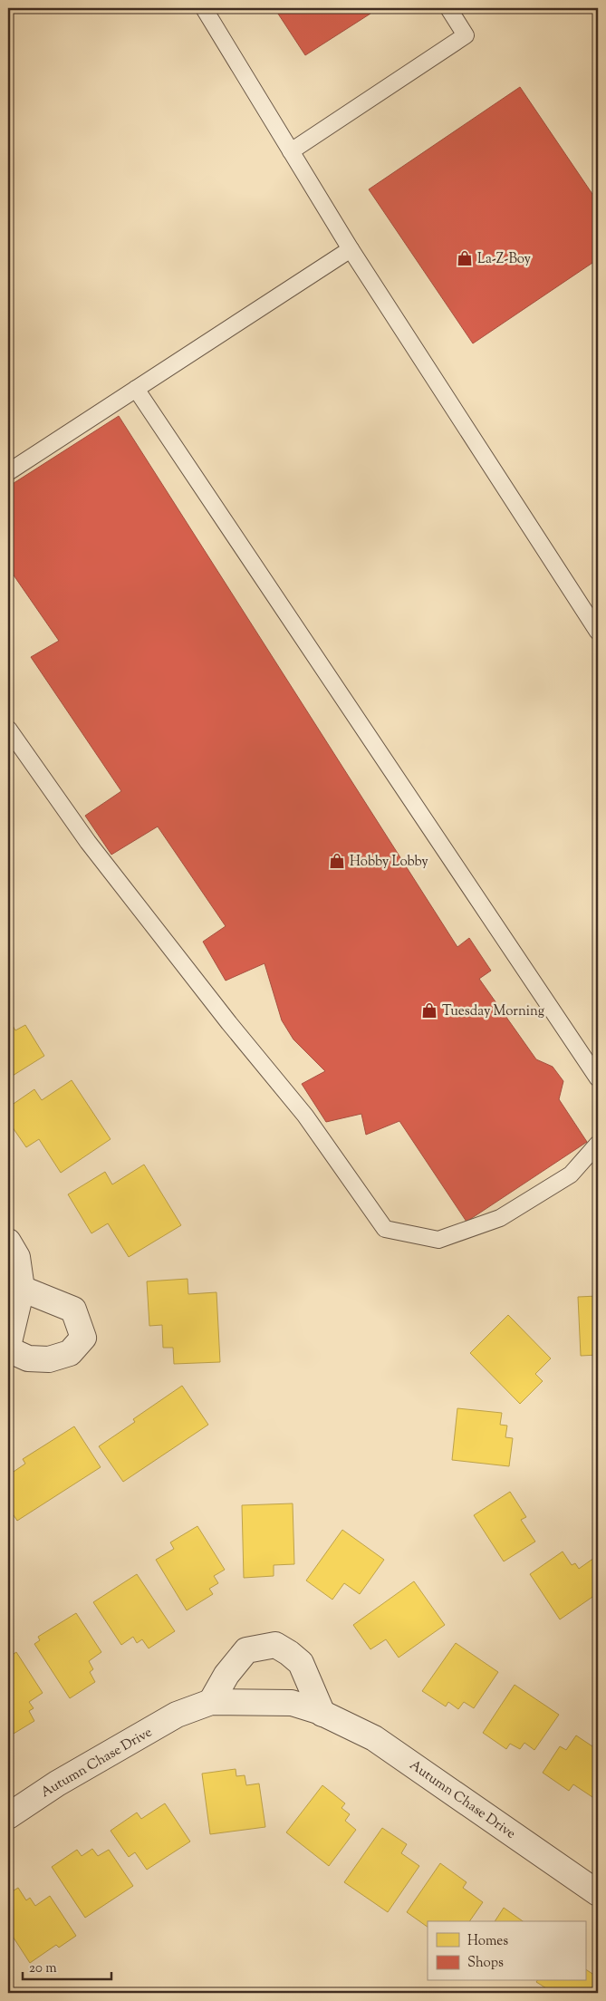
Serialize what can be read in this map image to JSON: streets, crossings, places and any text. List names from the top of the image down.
{
  "streets": {
    "street": ["Autumn Chase Drive"]
  },
  "places": {
    "shop": ["La-Z-Boy", "Hobby Lobby", "Tuesday Morning"]
  },
  "legend": ["Homes", "Shops"],
  "scale_bar": "20 m"
}
